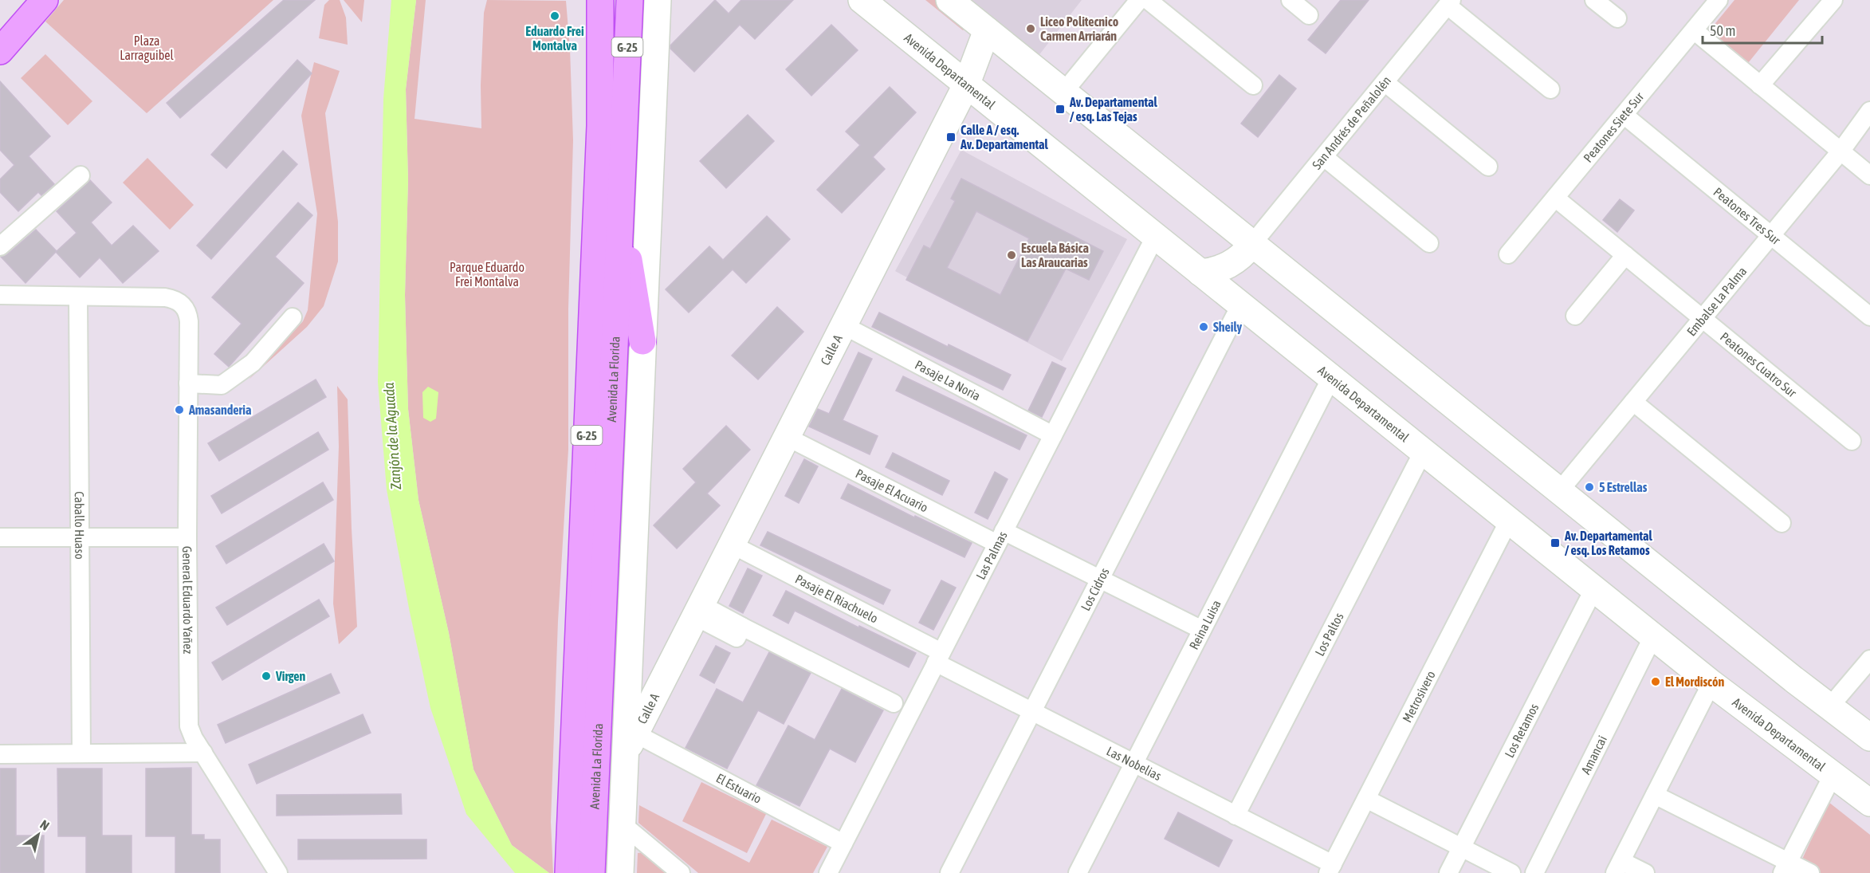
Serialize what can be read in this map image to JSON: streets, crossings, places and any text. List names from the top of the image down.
{
  "streets": {
    "main road": [
      "G-25",
      "Avenida Departamental",
      "Calle A",
      "Avenida La Florida"
    ],
    "street": [
      "San Andrés de Peñalolén",
      "Peatones Siete Sur",
      "Peatones Tres Sur",
      "Embalse La Palma",
      "Peatones Cuatro Sur",
      "Pasaje La Noria",
      "Pasaje El Acuario",
      "Caballo Huaso",
      "Las Palmas",
      "Los Cidros",
      "Pasaje El Riachuelo",
      "General Eduardo Yañez",
      "Reina Luisa",
      "Los Paltos",
      "Metrosivero",
      "Los Retamos",
      "Amancai",
      "Las Nobelias",
      "El Estuario"
    ]
  },
  "crossings": [
    ["Avenida Departamental", "Calle A"],
    ["Avenida Departamental", "Las Palmas"],
    ["Avenida Departamental", "Los Cidros"],
    ["Avenida Departamental", "Reina Luisa"],
    ["Avenida Departamental", "Los Paltos"],
    ["Avenida Departamental", "Metrosivero"],
    ["Avenida Departamental", "Los Retamos"],
    ["Avenida Departamental", "Amancai"],
    ["Peatones Siete Sur", "Peatones Tres Sur"],
    ["Peatones Siete Sur", "Peatones Cuatro Sur"],
    ["Peatones Tres Sur", "Embalse La Palma"],
    ["Embalse La Palma", "Peatones Cuatro Sur"],
    ["Calle A", "Pasaje La Noria"],
    ["Calle A", "Pasaje El Acuario"],
    ["Calle A", "Pasaje El Riachuelo"],
    ["Calle A", "El Estuario"],
    ["Pasaje La Noria", "Las Palmas"],
    ["Pasaje El Acuario", "Las Palmas"],
    ["Pasaje El Acuario", "Los Cidros"],
    ["Pasaje El Acuario", "Reina Luisa"],
    ["Caballo Huaso", "General Eduardo Yañez"],
    ["Las Palmas", "Pasaje El Riachuelo"],
    ["Las Palmas", "Las Nobelias"],
    ["Las Palmas", "El Estuario"],
    ["Los Cidros", "Las Nobelias"],
    ["Pasaje El Riachuelo", "Las Nobelias"],
    ["Reina Luisa", "Las Nobelias"],
    ["Los Paltos", "Las Nobelias"],
    ["Metrosivero", "Las Nobelias"]
  ],
  "water": ["Zanjón de la Aguada"],
  "parks": ["Plaza Larraguibel", "Parque Eduardo Frei Montalva"],
  "places": {
    "other": [
      "Eduardo Frei Montalva",
      "Liceo Politecnico Carmen Arriarán",
      "Escuela Básica Las Araucarias",
      "Sheily",
      "Amasanderia",
      "5 Estrellas",
      "Virgen",
      "El Mordiscón"
    ],
    "transit": ["Av. Departamental / esq. Las Tejas", "Calle A / esq. Av. Departamental", "Av. Departamental / esq. Los Retamos"]
  },
  "scale_bar": "50 m",
  "north": "top right"
}
